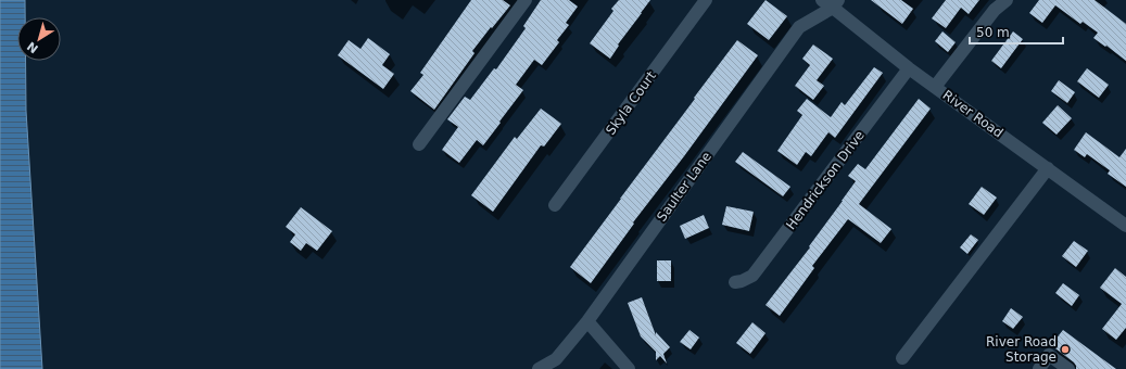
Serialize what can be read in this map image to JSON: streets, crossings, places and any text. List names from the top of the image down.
{
  "streets": {
    "street": [
      "Skyla Court",
      "River Road",
      "Hendrickson Drive",
      "Saulter Lane"
    ]
  },
  "crossings": [
    ["River Road", "Hendrickson Drive"],
    ["River Road", "Saulter Lane"]
  ],
  "places": ["River Road Storage"],
  "scale_bar": "50 m",
  "north": "bottom left"
}
